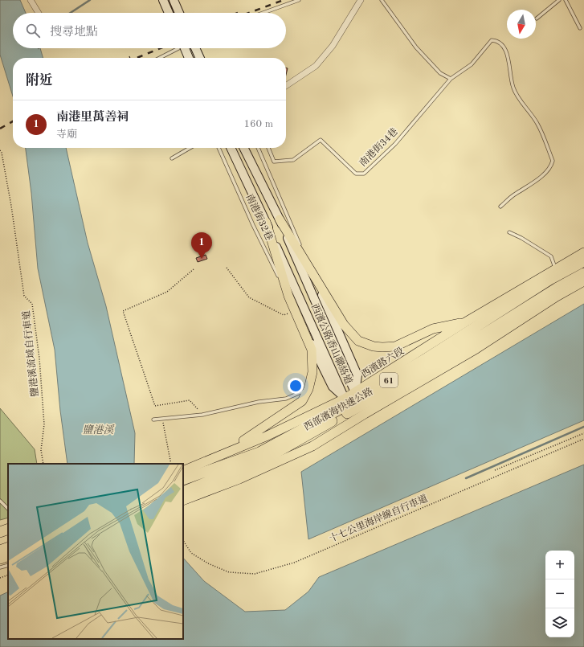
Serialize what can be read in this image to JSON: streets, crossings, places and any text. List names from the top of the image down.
{
  "streets": {
    "highway": ["61", "西部濱海快速公路"],
    "main road": ["西濱路六段"],
    "street": ["西濱公路香山聯絡道"],
    "lane": ["南港街34巷", "南港街32巷"],
    "path": ["鹽港溪流域自行車道", "十七公里海岸線自行車道"]
  },
  "crossings": [
    ["西濱公路香山聯絡道", "西濱路六段"],
    ["西濱公路香山聯絡道", "西部濱海快速公路"],
    ["西濱路六段", "西部濱海快速公路"]
  ],
  "water": ["鹽港溪"],
  "north": "bottom",
  "page": {
    "search": "搜尋地點",
    "heading": "附近",
    "list": [
      {
        "mark": "1",
        "name": "南港里萬善祠",
        "note": "寺廟",
        "value": "160 m"
      }
    ],
    "pins": "1",
    "map_buttons": ["+", "−"]
  }
}
